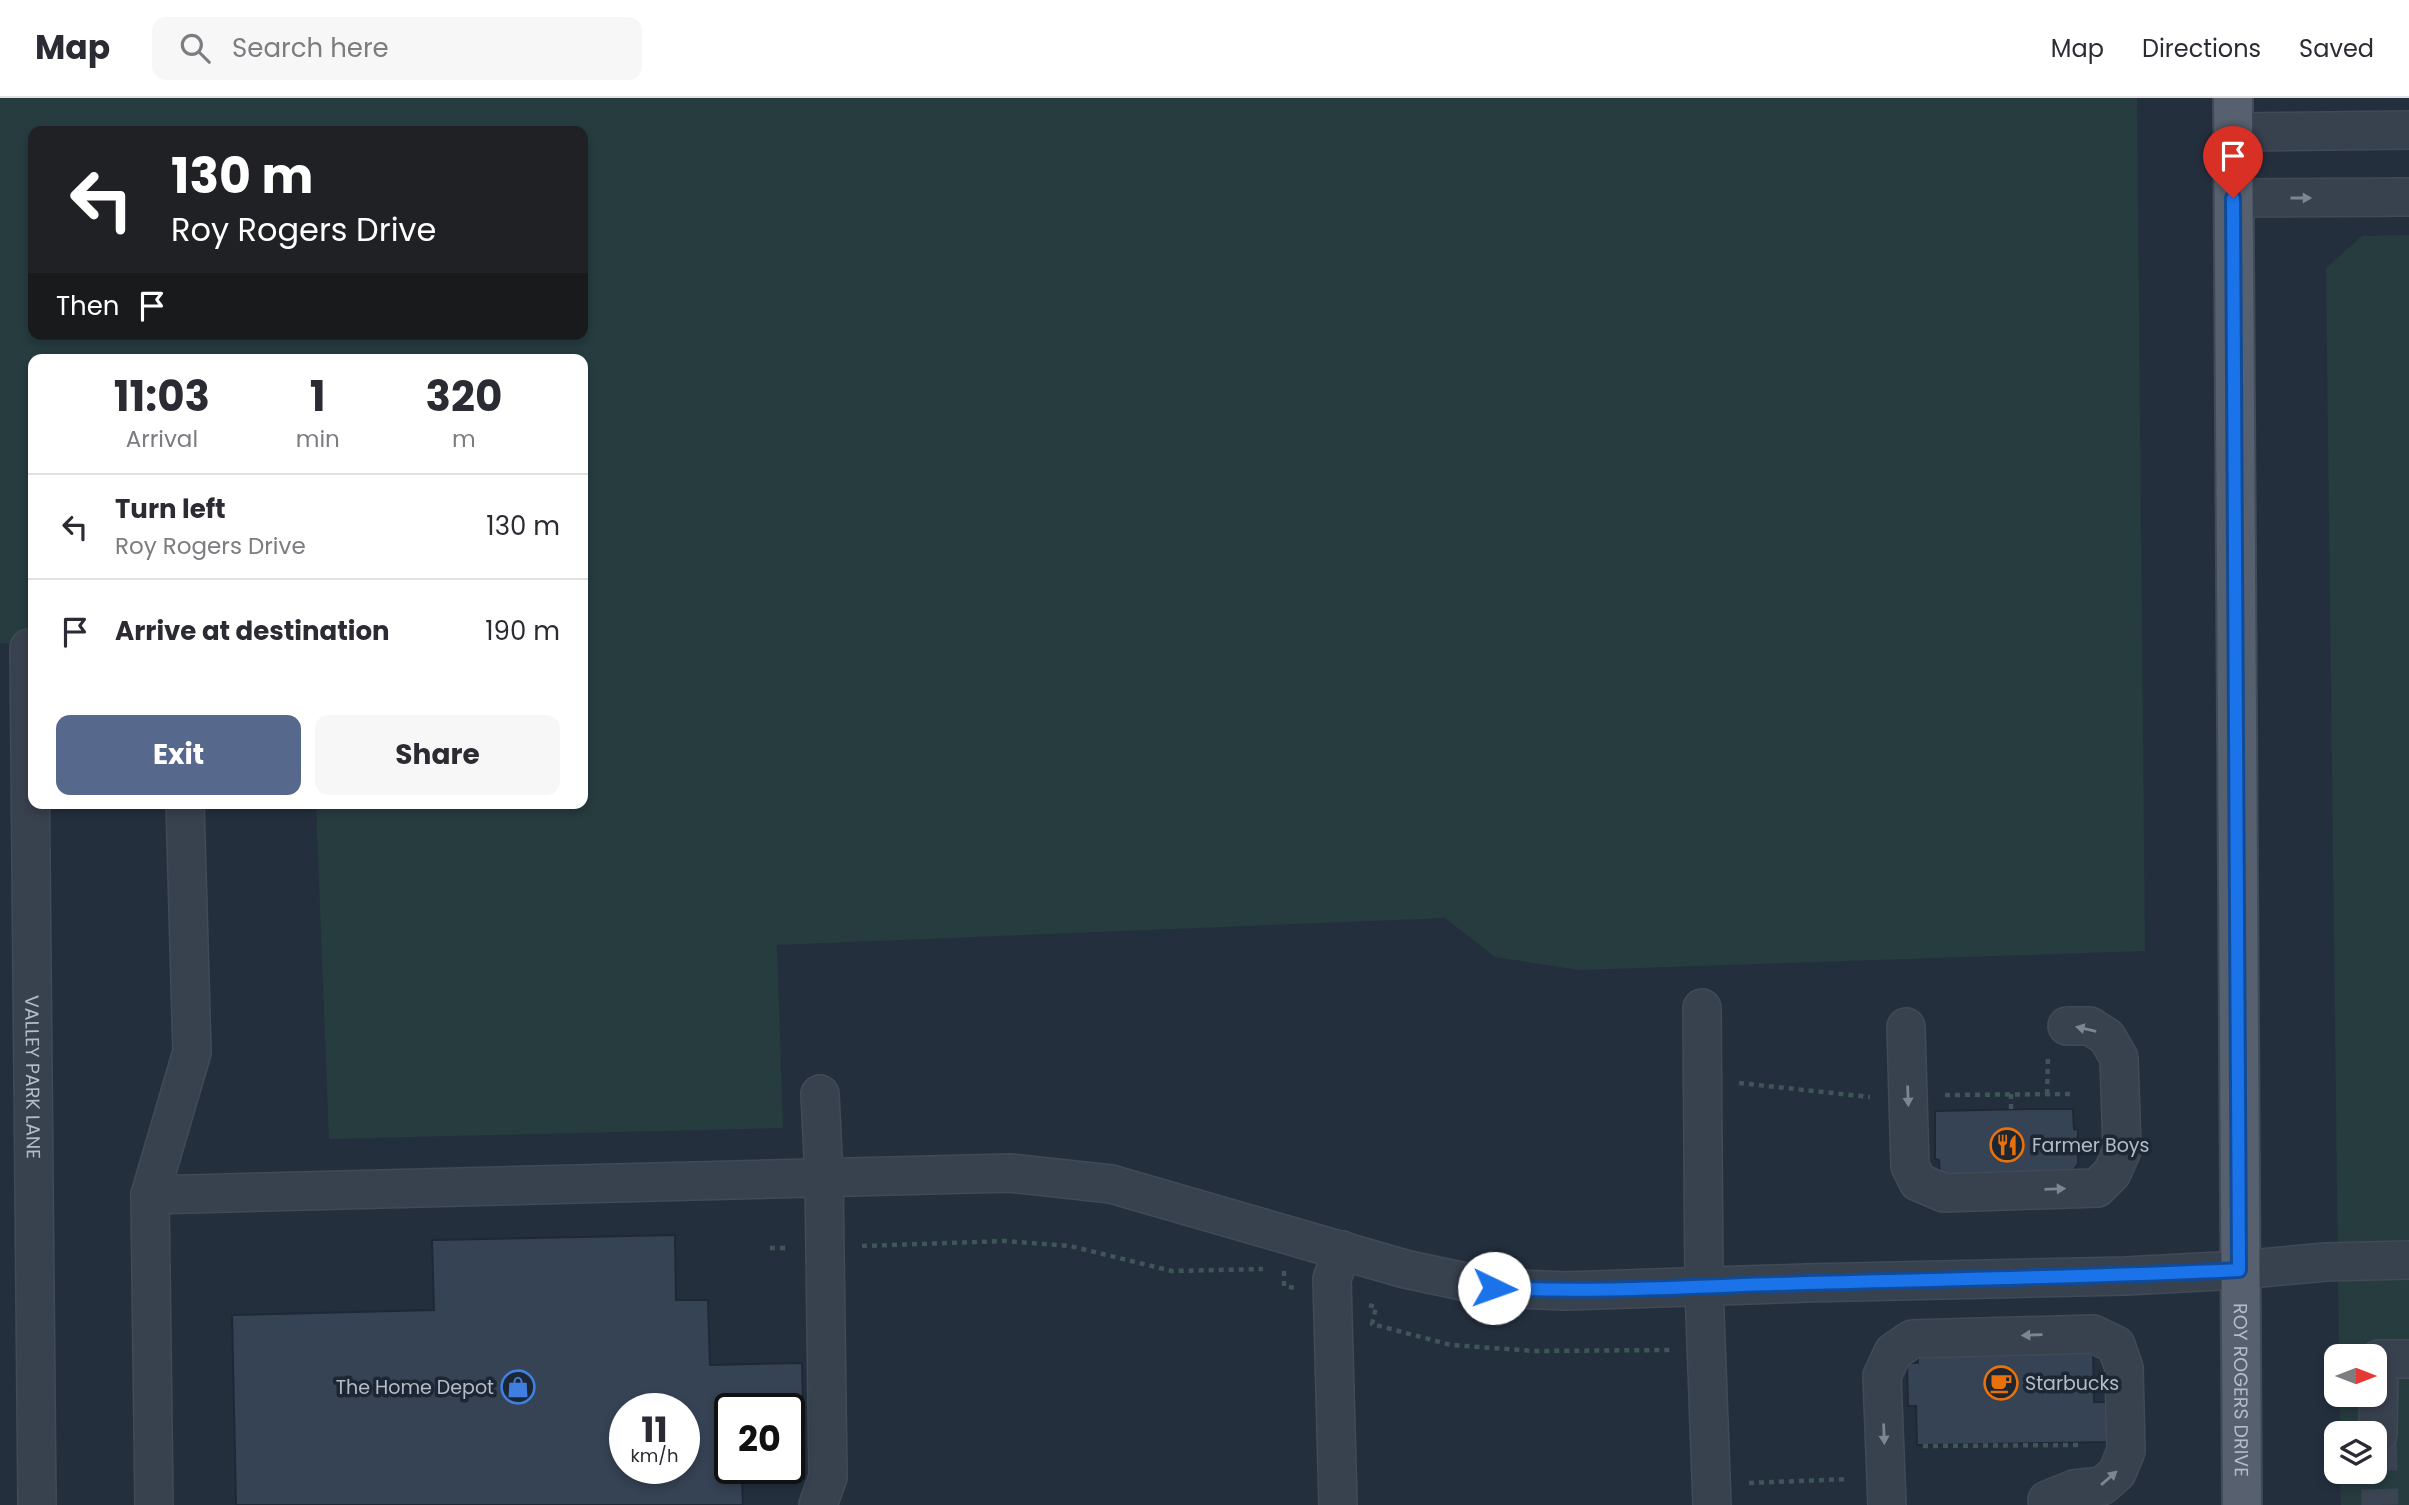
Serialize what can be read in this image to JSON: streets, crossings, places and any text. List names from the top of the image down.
{
  "streets": {
    "main road": ["ROY ROGERS DRIVE"],
    "street": ["VALLEY PARK LANE"]
  },
  "places": {
    "restaurant": ["Farmer Boys"],
    "cafe": ["Starbucks"],
    "shop": ["The Home Depot"]
  },
  "north": "right",
  "page": {
    "header": "Map",
    "search": "Search here",
    "nav": ["Map", "Directions", "Saved"],
    "turn": ["130 m", "Roy Rogers Drive"],
    "then": "Then",
    "eta": [
      "11:03",
      "Arrival",
      "1",
      "min",
      "320",
      "m"
    ],
    "list": [
      {
        "name": "Turn left",
        "note": "Roy Rogers Drive",
        "value": "130 m"
      },
      {
        "name": "Arrive at destination",
        "value": "190 m"
      }
    ],
    "buttons": ["Exit", "Share"],
    "speed": "11 km/h",
    "limit": "20"
  }
}
